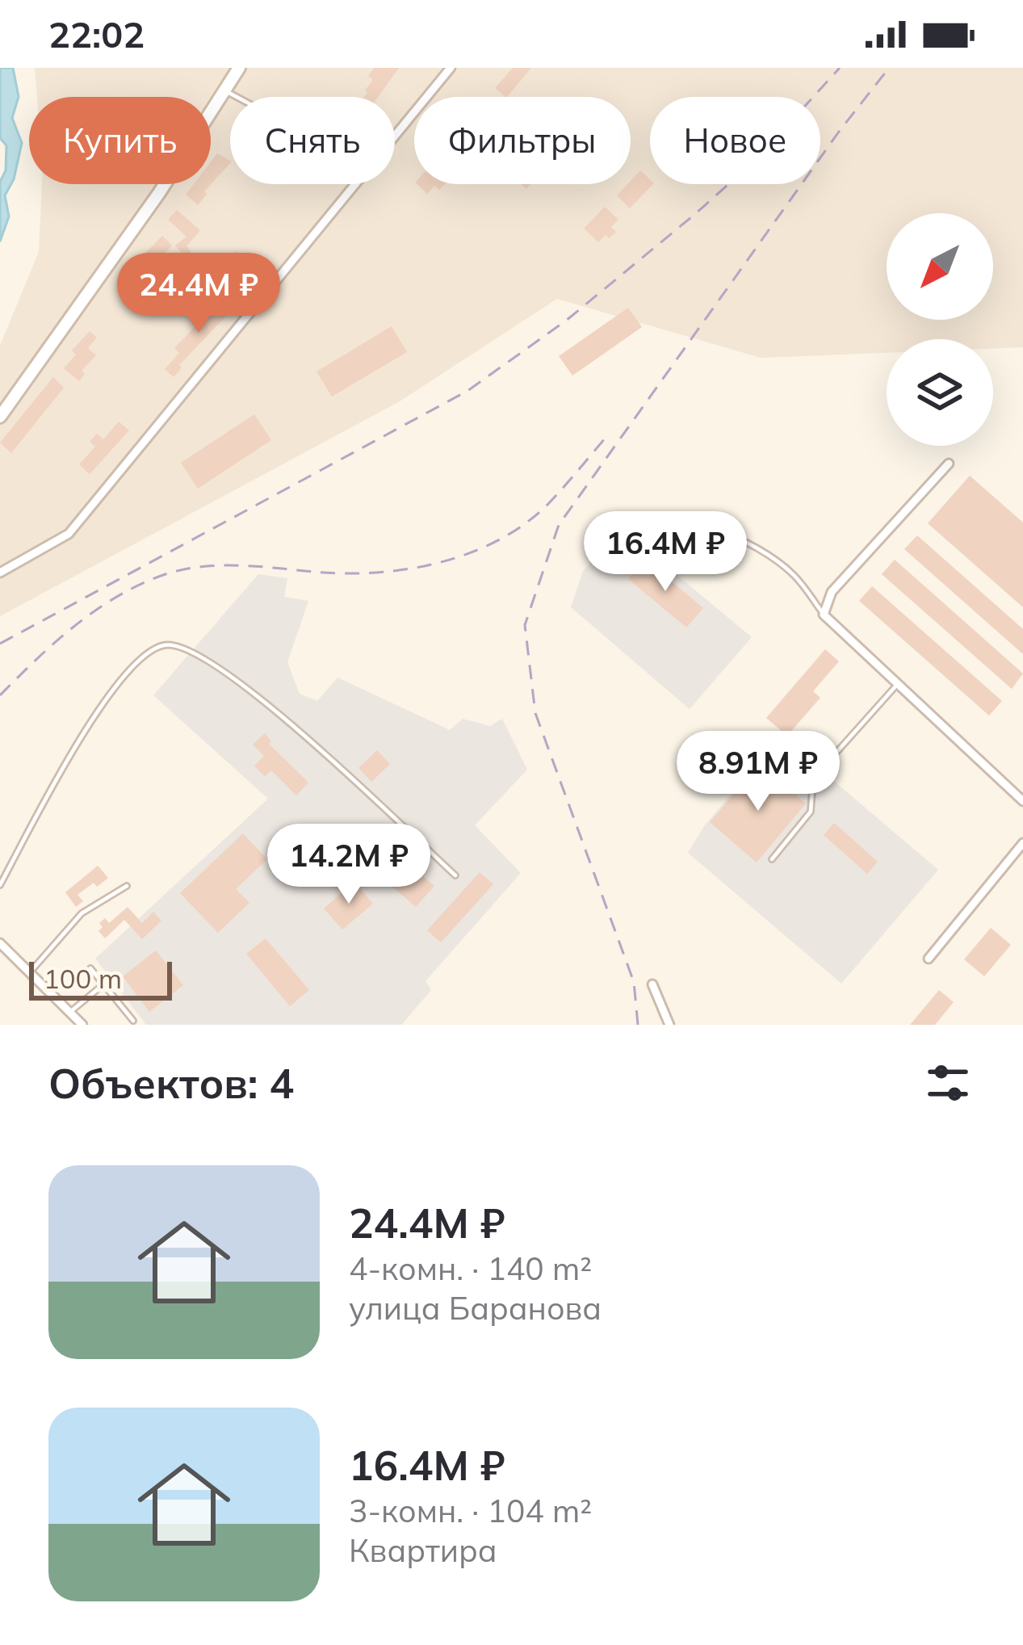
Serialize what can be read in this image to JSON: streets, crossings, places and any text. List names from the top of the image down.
{
  "scale_bar": "100 m",
  "north": "bottom left",
  "page": {
    "status": "22:02",
    "chip": [
      "Купить",
      "Снять",
      "Фильтры",
      "Новое"
    ],
    "price": [
      "24.4M ₽",
      "16.4M ₽",
      "8.91M ₽",
      "14.2M ₽"
    ],
    "scale": "100 m",
    "heading": "Объектов: 4",
    "list": [
      {
        "name": "24.4M ₽",
        "note": "4-комн. · 140 m² · улица Баранова"
      },
      {
        "name": "16.4M ₽",
        "note": "3-комн. · 104 m² · Квартира"
      }
    ]
  }
}
